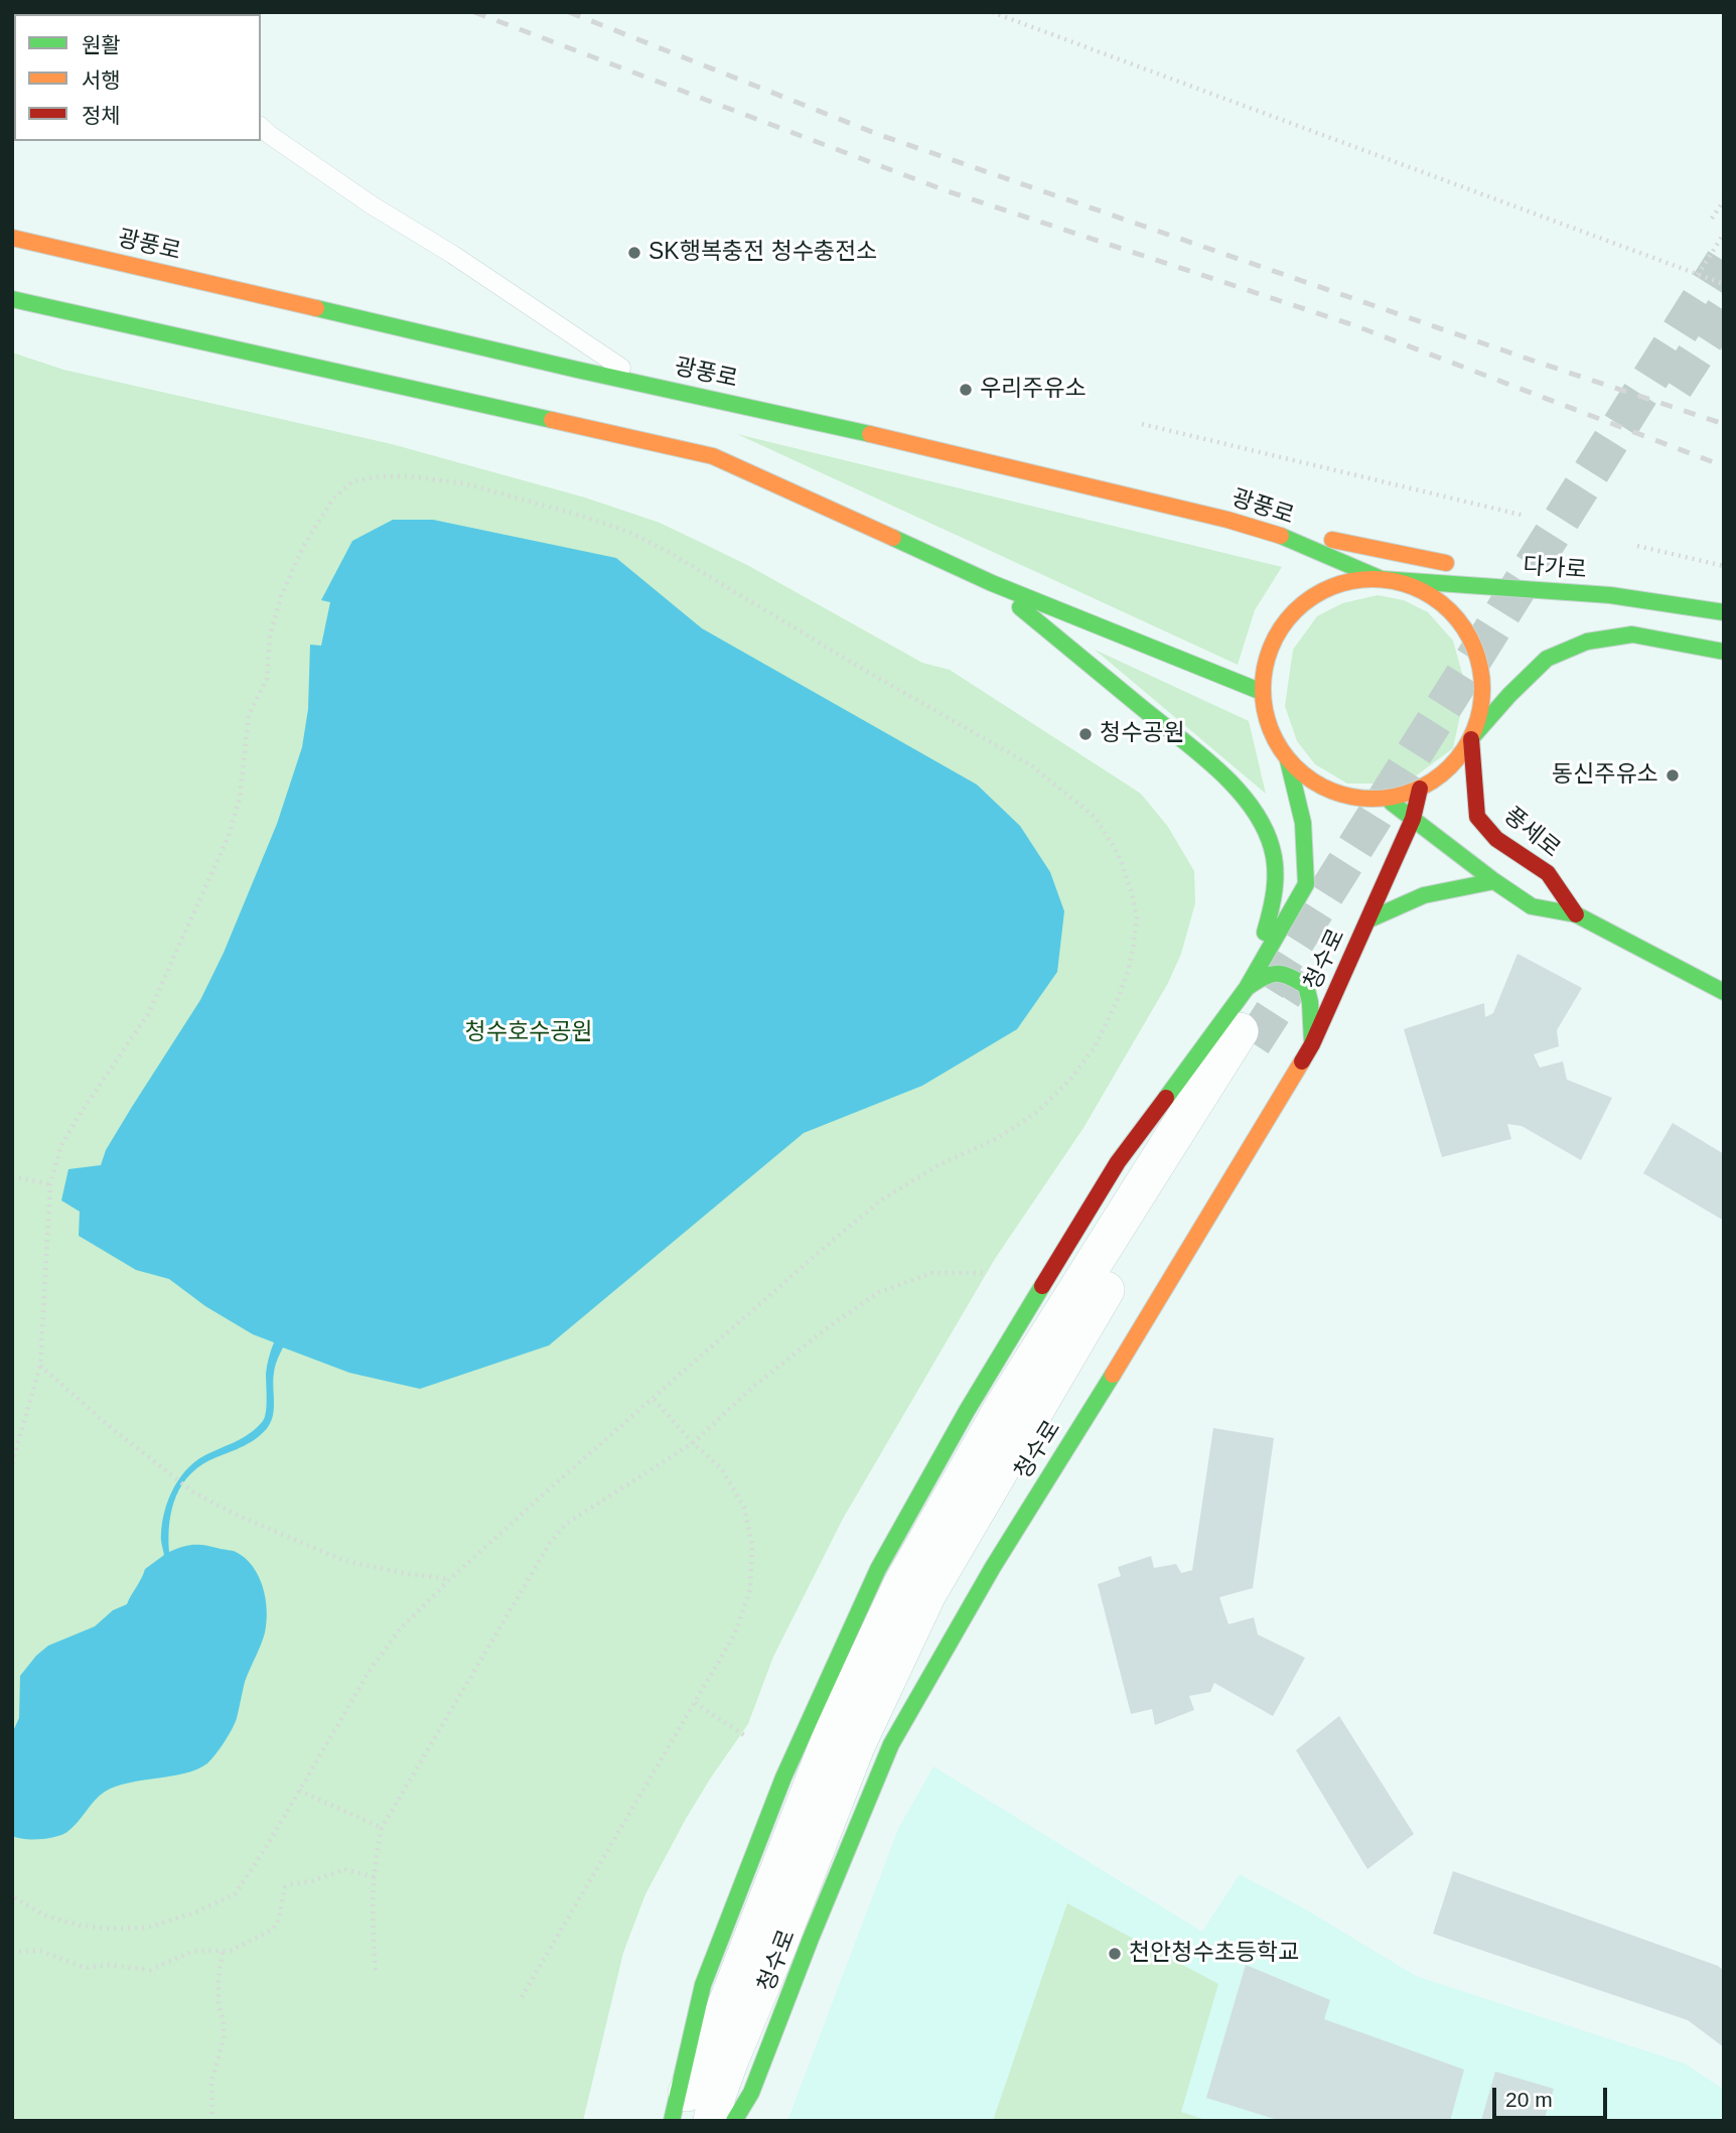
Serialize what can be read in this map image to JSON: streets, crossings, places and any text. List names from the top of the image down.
{
  "streets": {
    "street": [
      "광풍로",
      "다가로",
      "풍세로",
      "청수로"
    ]
  },
  "crossings": [
    ["광풍로", "다가로"],
    ["광풍로", "풍세로"],
    ["광풍로", "청수로"],
    ["다가로", "풍세로"],
    ["다가로", "청수로"],
    ["풍세로", "청수로"]
  ],
  "parks": ["청수호수공원"],
  "places": [
    "SK행복충전 청수충전소",
    "우리주유소",
    "청수공원",
    "동신주유소",
    "천안청수초등학교"
  ],
  "legend": ["원활", "서행", "정체"],
  "scale_bar": "20 m"
}
